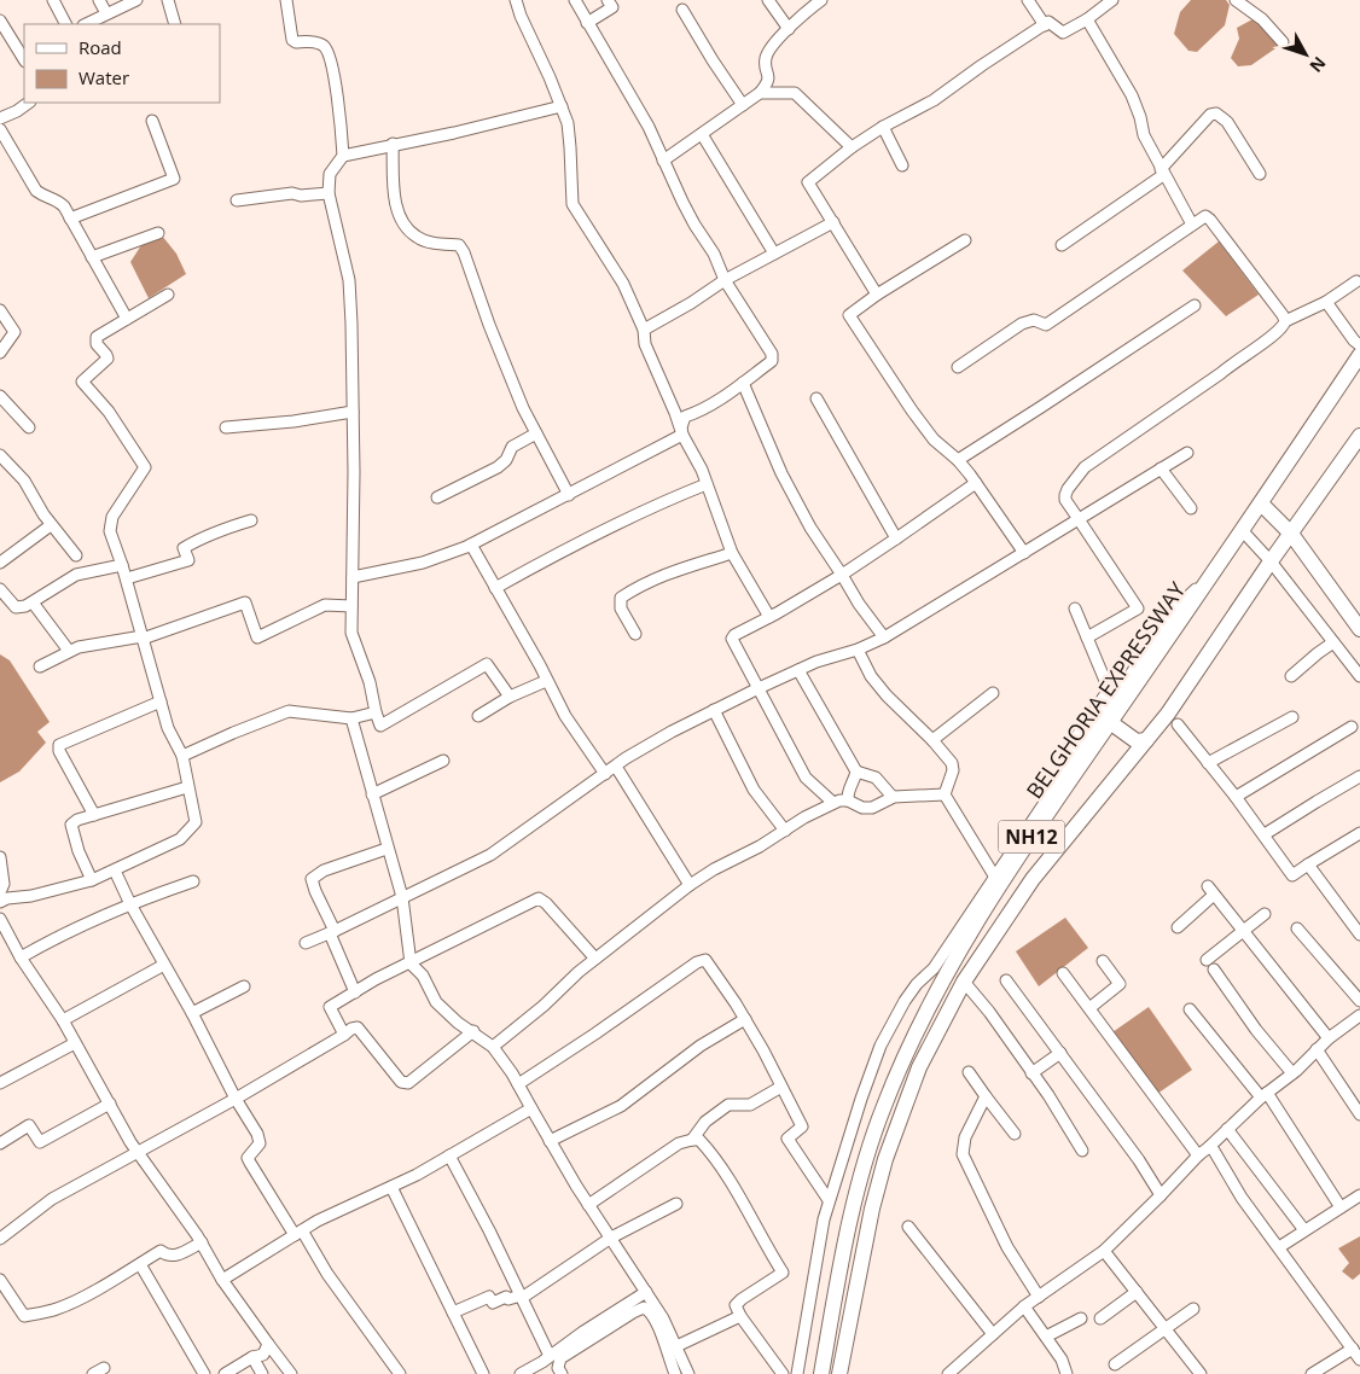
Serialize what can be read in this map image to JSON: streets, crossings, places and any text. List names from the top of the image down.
{
  "streets": {
    "highway": ["BELGHORIA EXPRESSWAY", "NH12"]
  },
  "legend": ["Road", "Water"],
  "north": "bottom right"
}
